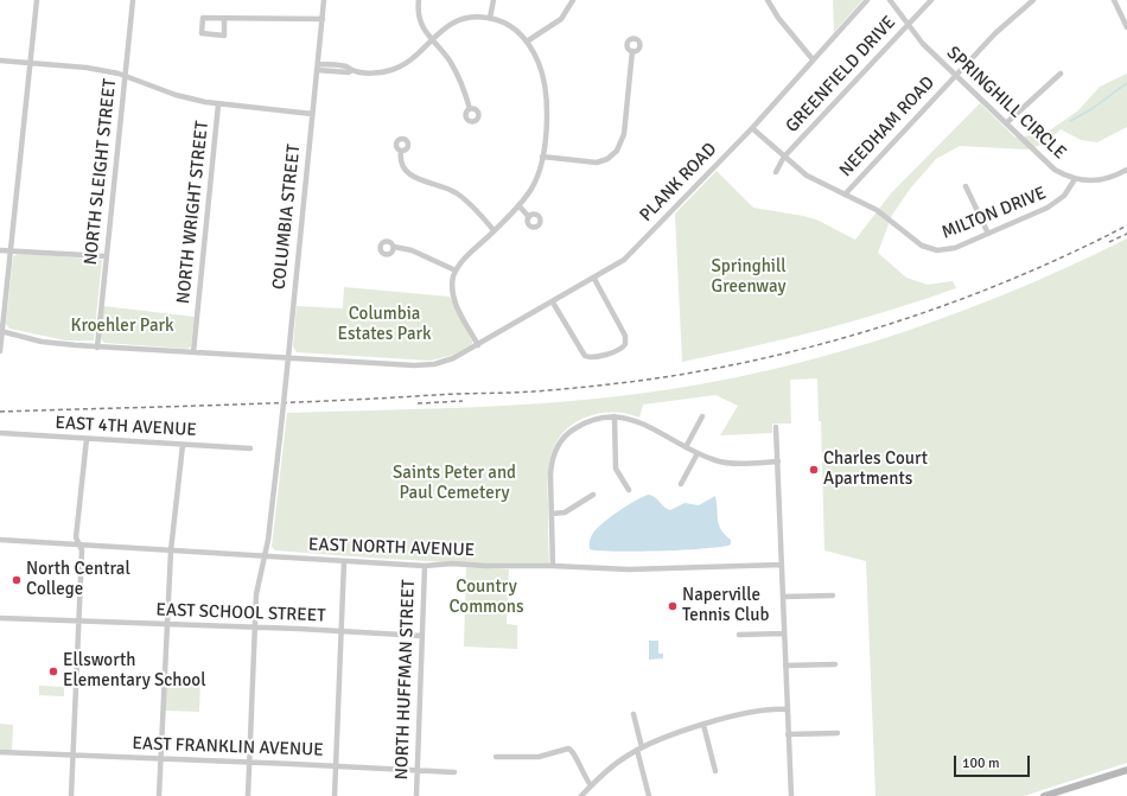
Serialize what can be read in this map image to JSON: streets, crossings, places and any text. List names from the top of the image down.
{
  "streets": {
    "street": [
      "GREENFIELD DRIVE",
      "SPRINGHILL CIRCLE",
      "NEEDHAM ROAD",
      "NORTH SLEIGHT STREET",
      "PLANK ROAD",
      "NORTH WRIGHT STREET",
      "MILTON DRIVE",
      "COLUMBIA STREET",
      "EAST 4TH AVENUE",
      "EAST NORTH AVENUE",
      "EAST SCHOOL STREET",
      "NORTH HUFFMAN STREET",
      "EAST FRANKLIN AVENUE"
    ]
  },
  "crossings": [
    ["GREENFIELD DRIVE", "SPRINGHILL CIRCLE"],
    ["GREENFIELD DRIVE", "MILTON DRIVE"],
    ["SPRINGHILL CIRCLE", "NEEDHAM ROAD"],
    ["SPRINGHILL CIRCLE", "MILTON DRIVE"],
    ["NEEDHAM ROAD", "MILTON DRIVE"],
    ["NORTH SLEIGHT STREET", "PLANK ROAD"],
    ["PLANK ROAD", "NORTH WRIGHT STREET"],
    ["PLANK ROAD", "MILTON DRIVE"],
    ["PLANK ROAD", "COLUMBIA STREET"],
    ["COLUMBIA STREET", "EAST NORTH AVENUE"],
    ["COLUMBIA STREET", "EAST SCHOOL STREET"],
    ["COLUMBIA STREET", "EAST FRANKLIN AVENUE"],
    ["EAST NORTH AVENUE", "NORTH HUFFMAN STREET"],
    ["EAST SCHOOL STREET", "NORTH HUFFMAN STREET"],
    ["NORTH HUFFMAN STREET", "EAST FRANKLIN AVENUE"]
  ],
  "parks": [
    "Springhill Greenway",
    "Columbia Estates Park",
    "Kroehler Park",
    "Saints Peter and Paul Cemetery",
    "Country Commons"
  ],
  "places": [
    "Charles Court Apartments",
    "North Central College",
    "Naperville Tennis Club",
    "Ellsworth Elementary School"
  ],
  "scale_bar": "100 m"
}
